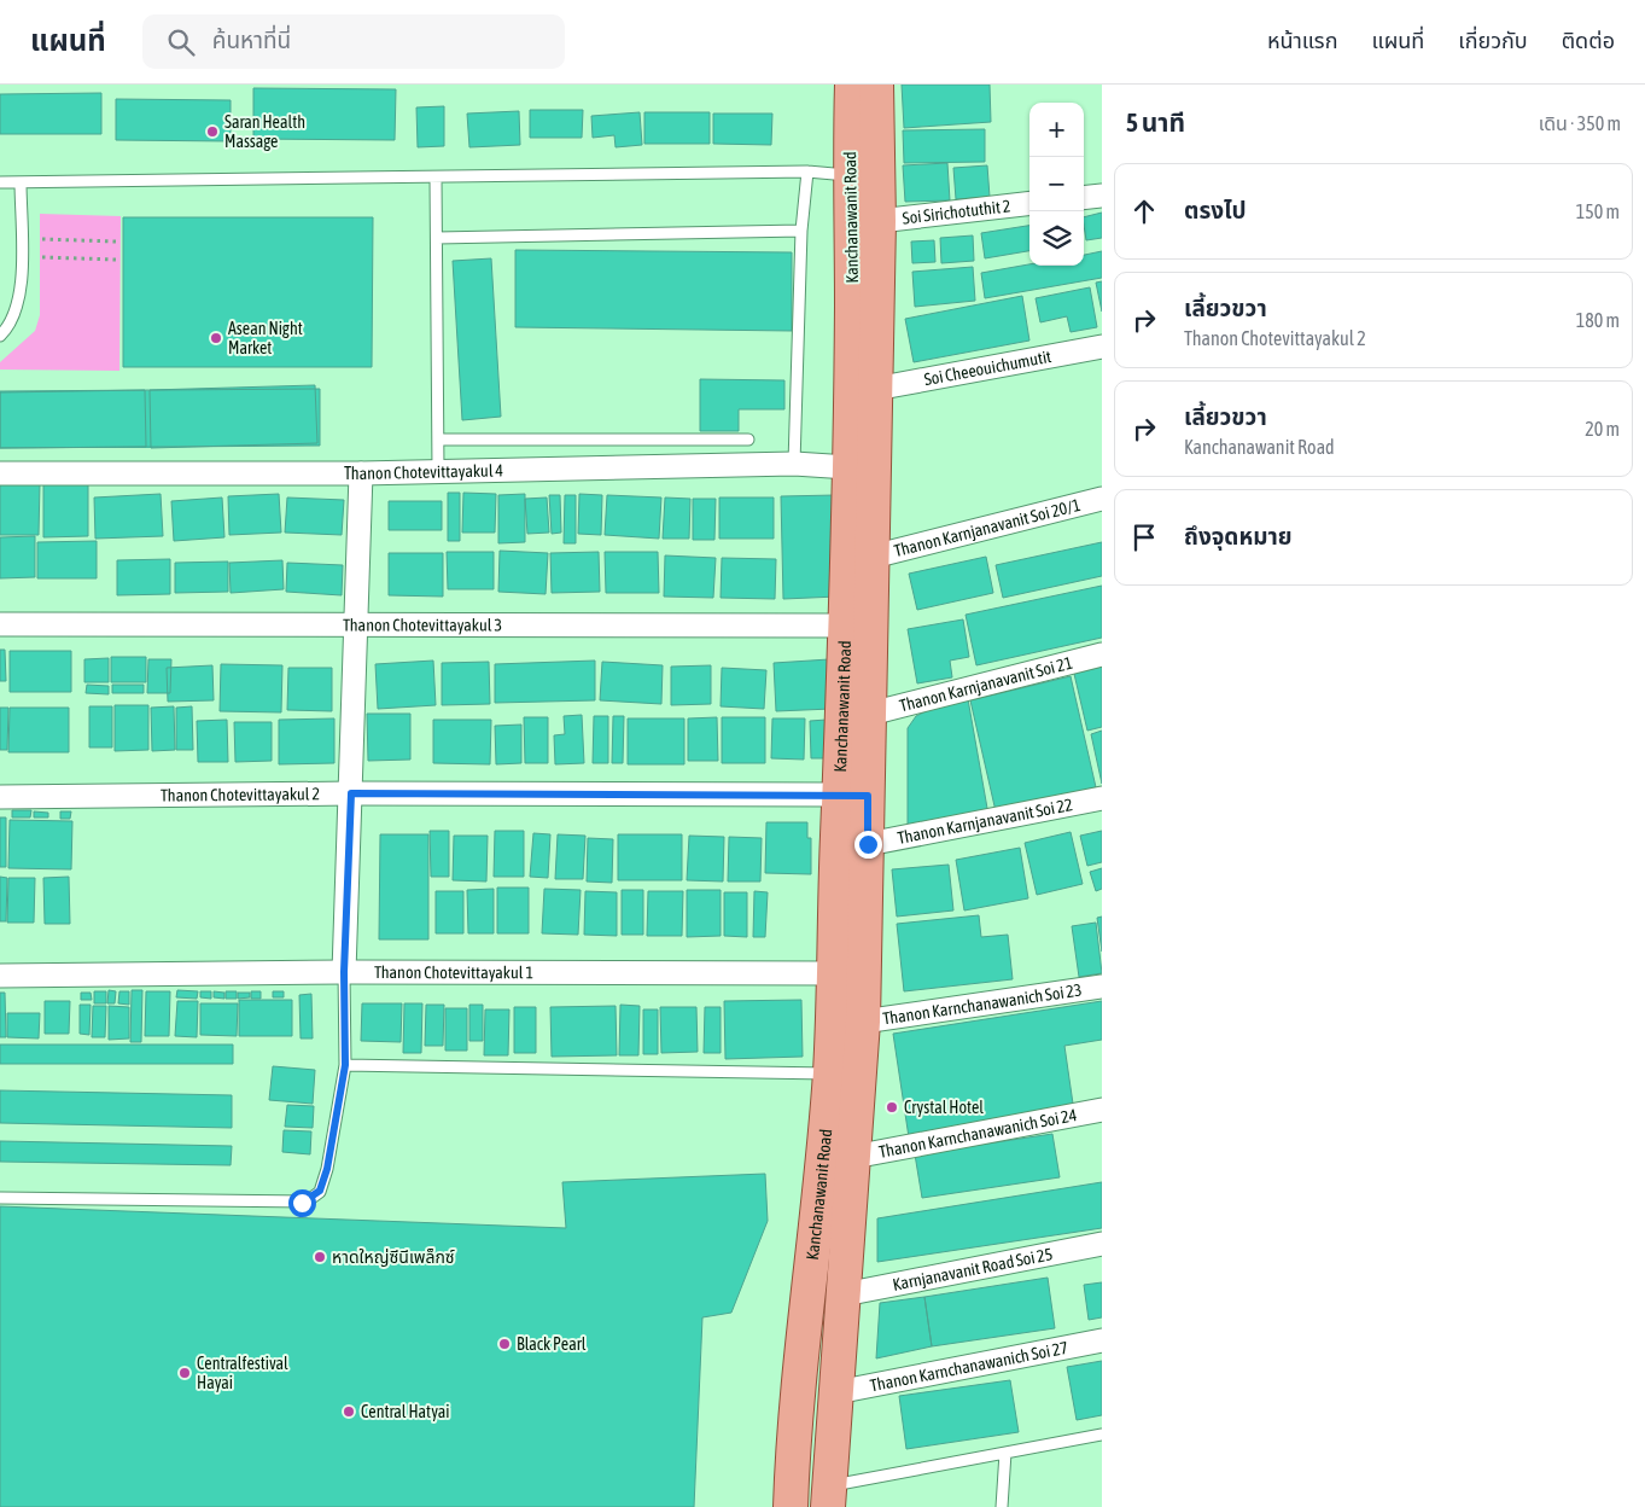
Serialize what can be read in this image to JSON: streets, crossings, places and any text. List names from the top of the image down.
{
  "streets": {
    "main road": ["Kanchanawanit Road"],
    "street": [
      "Soi Sirichotuthit 2",
      "Soi Cheeouichumutit",
      "Thanon Chotevittayakul 4",
      "Thanon Karnjanavanit Soi 20/1",
      "Thanon Chotevittayakul 3",
      "Thanon Karnjanavanit Soi 21",
      "Thanon Chotevittayakul 2",
      "Thanon Karnjanavanit Soi 22",
      "Thanon Chotevittayakul 1",
      "Thanon Karnchanawanich Soi 23",
      "Thanon Karnchanawanich Soi 24",
      "Karnjanavanit Road Soi 25",
      "Thanon Karnchanawanich Soi 27"
    ]
  },
  "crossings": [
    ["Soi Sirichotuthit 2", "Kanchanawanit Road"],
    ["Kanchanawanit Road", "Soi Cheeouichumutit"],
    ["Kanchanawanit Road", "Thanon Chotevittayakul 4"],
    ["Kanchanawanit Road", "Thanon Karnjanavanit Soi 20/1"],
    ["Kanchanawanit Road", "Thanon Chotevittayakul 3"],
    ["Kanchanawanit Road", "Thanon Karnjanavanit Soi 21"],
    ["Kanchanawanit Road", "Thanon Chotevittayakul 2"],
    ["Kanchanawanit Road", "Thanon Karnjanavanit Soi 22"],
    ["Kanchanawanit Road", "Thanon Chotevittayakul 1"],
    ["Kanchanawanit Road", "Thanon Karnchanawanich Soi 23"],
    ["Kanchanawanit Road", "Thanon Karnchanawanich Soi 24"],
    ["Kanchanawanit Road", "Karnjanavanit Road Soi 25"],
    ["Kanchanawanit Road", "Thanon Karnchanawanich Soi 27"]
  ],
  "places": [
    "Saran Health Massage",
    "Asean Night Market",
    "Crystal Hotel",
    "หาดใหญ่ซีนีเพล็กซ์",
    "Black Pearl",
    "Centralfestival Hayai",
    "Central Hatyai"
  ],
  "page": {
    "header": "แผนที่",
    "search": "ค้นหาที่นี่",
    "nav": [
      "หน้าแรก",
      "แผนที่",
      "เกี่ยวกับ",
      "ติดต่อ"
    ],
    "heading": ["5 นาที", "เดิน · 350 m"],
    "map_buttons": ["+", "−"],
    "list": [
      ["ตรงไป", "150 m"],
      ["เลี้ยวขวา", "Thanon Chotevittayakul 2", "180 m"],
      ["เลี้ยวขวา", "Kanchanawanit Road", "20 m"],
      "ถึงจุดหมาย"
    ]
  }
}
